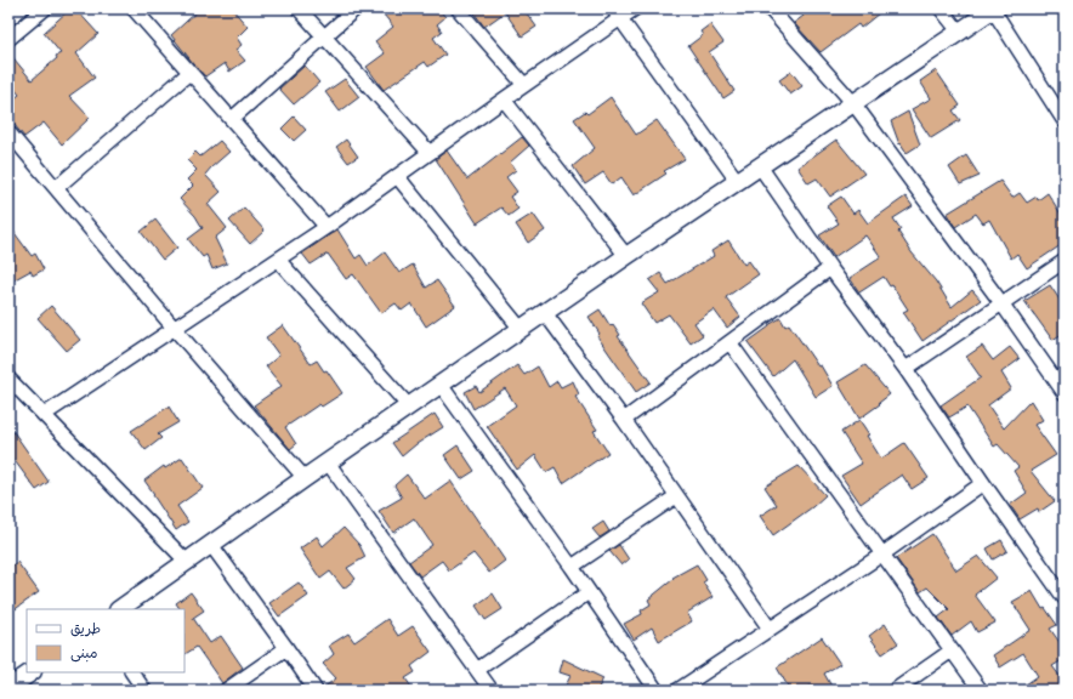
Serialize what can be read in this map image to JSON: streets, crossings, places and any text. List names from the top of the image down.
{
  "legend": ["طريق", "مبنى"]
}
